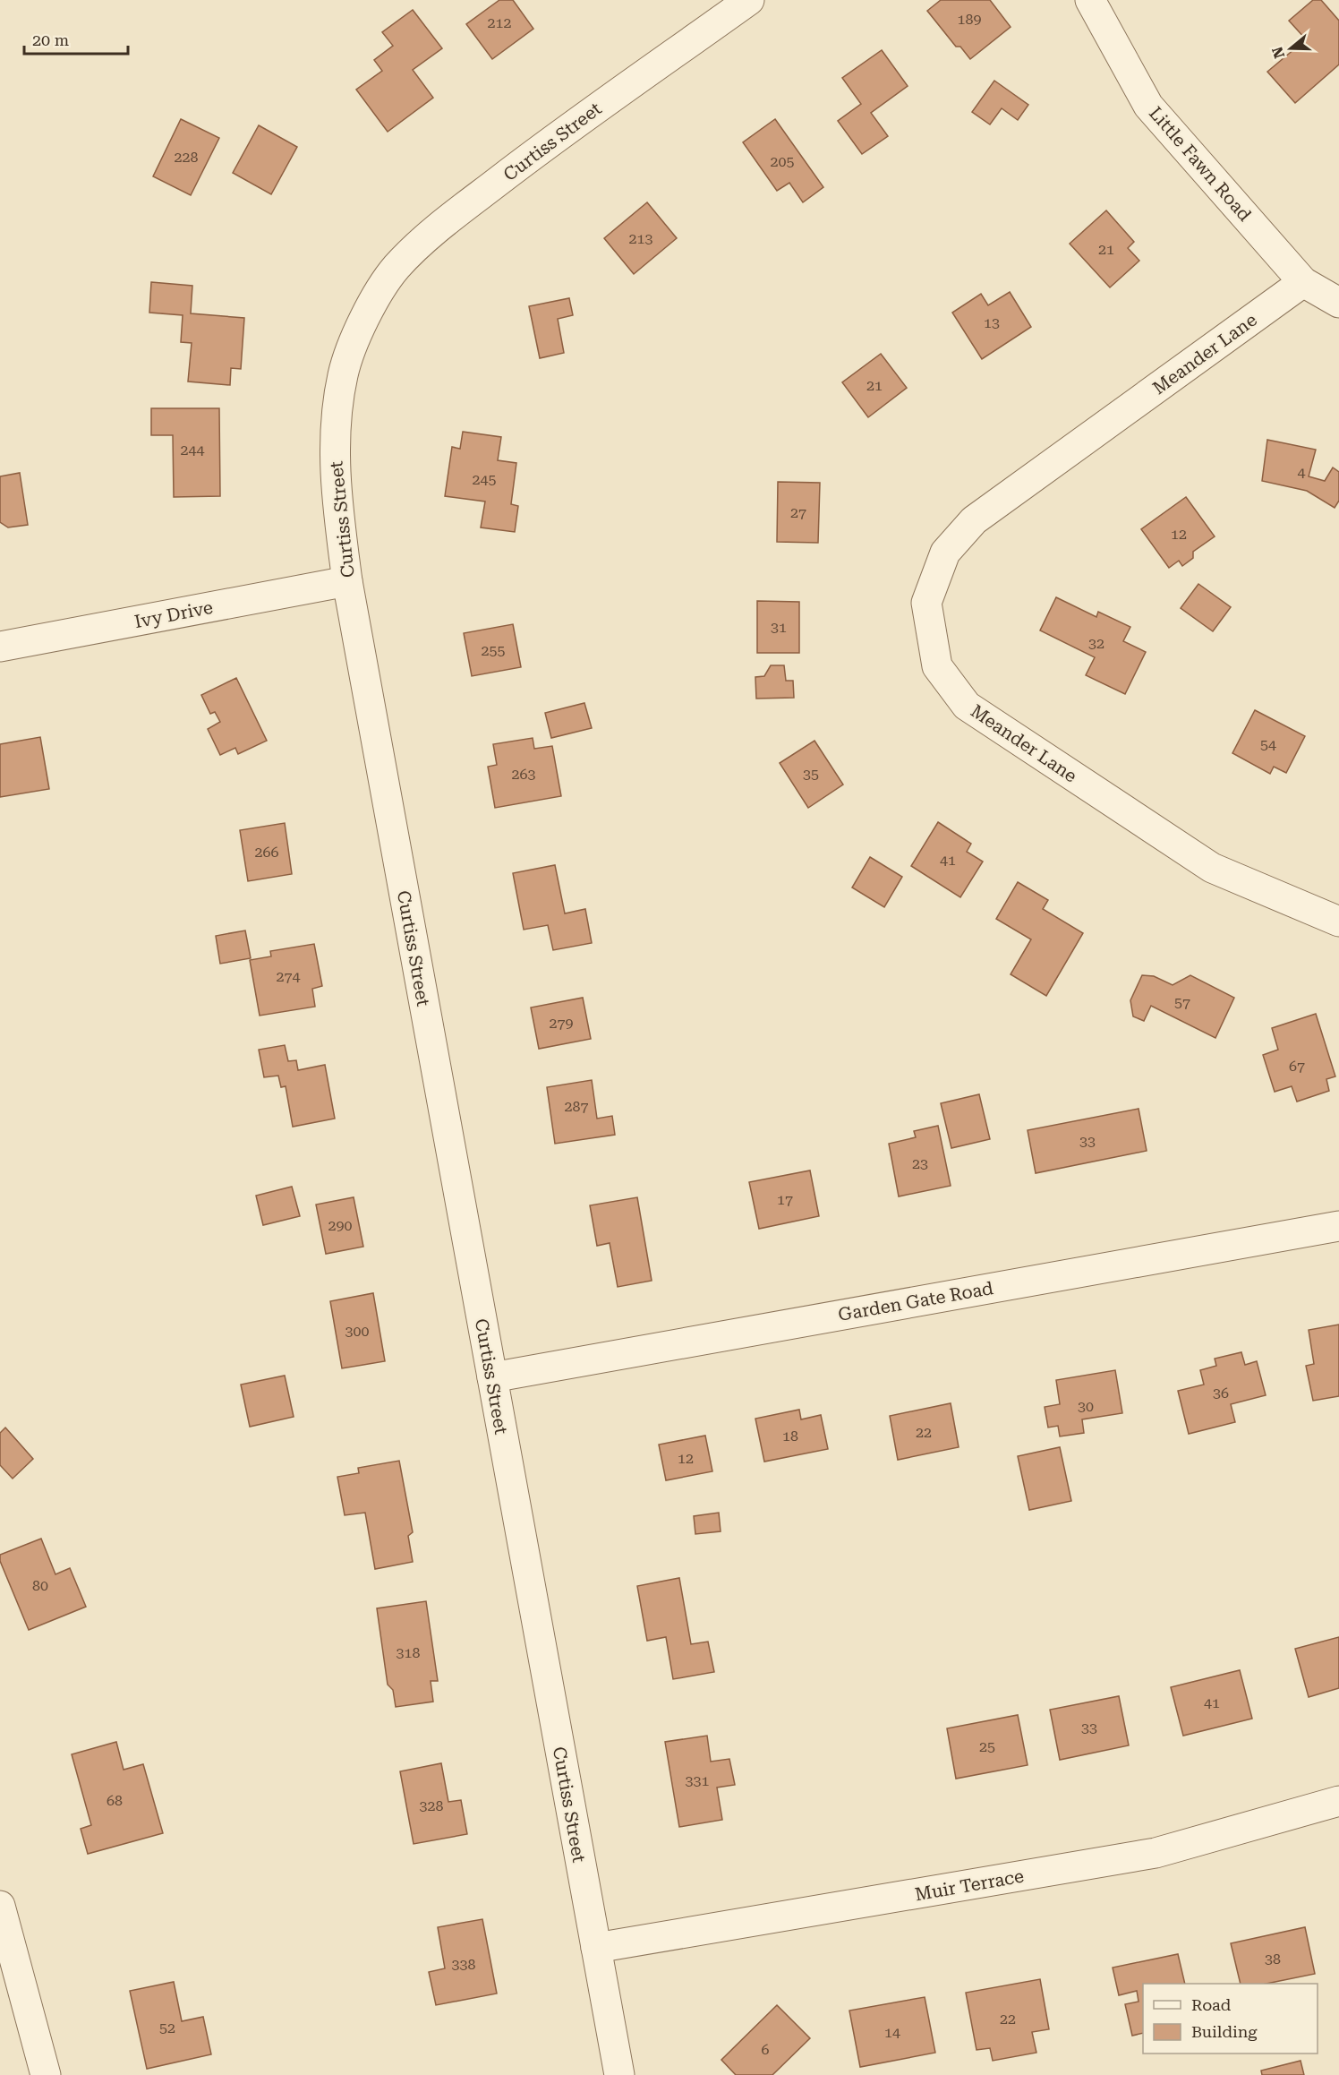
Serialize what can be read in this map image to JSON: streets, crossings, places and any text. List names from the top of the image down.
{
  "streets": {
    "street": [
      "Curtiss Street",
      "Little Fawn Road",
      "Meander Lane",
      "Ivy Drive",
      "Garden Gate Road",
      "Muir Terrace"
    ]
  },
  "crossings": [
    ["Curtiss Street", "Ivy Drive"],
    ["Curtiss Street", "Garden Gate Road"],
    ["Curtiss Street", "Muir Terrace"],
    ["Little Fawn Road", "Meander Lane"]
  ],
  "house_numbers": [
    "189",
    "212",
    "228",
    "205",
    "213",
    "21",
    "13",
    "21",
    "244",
    "4",
    "245",
    "27",
    "12",
    "31",
    "32",
    "255",
    "54",
    "263",
    "35",
    "266",
    "41",
    "274",
    "57",
    "279",
    "67",
    "287",
    "33",
    "23",
    "17",
    "290",
    "300",
    "36",
    "30",
    "22",
    "18",
    "12",
    "80",
    "318",
    "41",
    "33",
    "25",
    "331",
    "68",
    "328",
    "38",
    "338",
    "22",
    "52",
    "14",
    "6"
  ],
  "legend": ["Road", "Building"],
  "scale_bar": "20 m",
  "north": "left"
}
